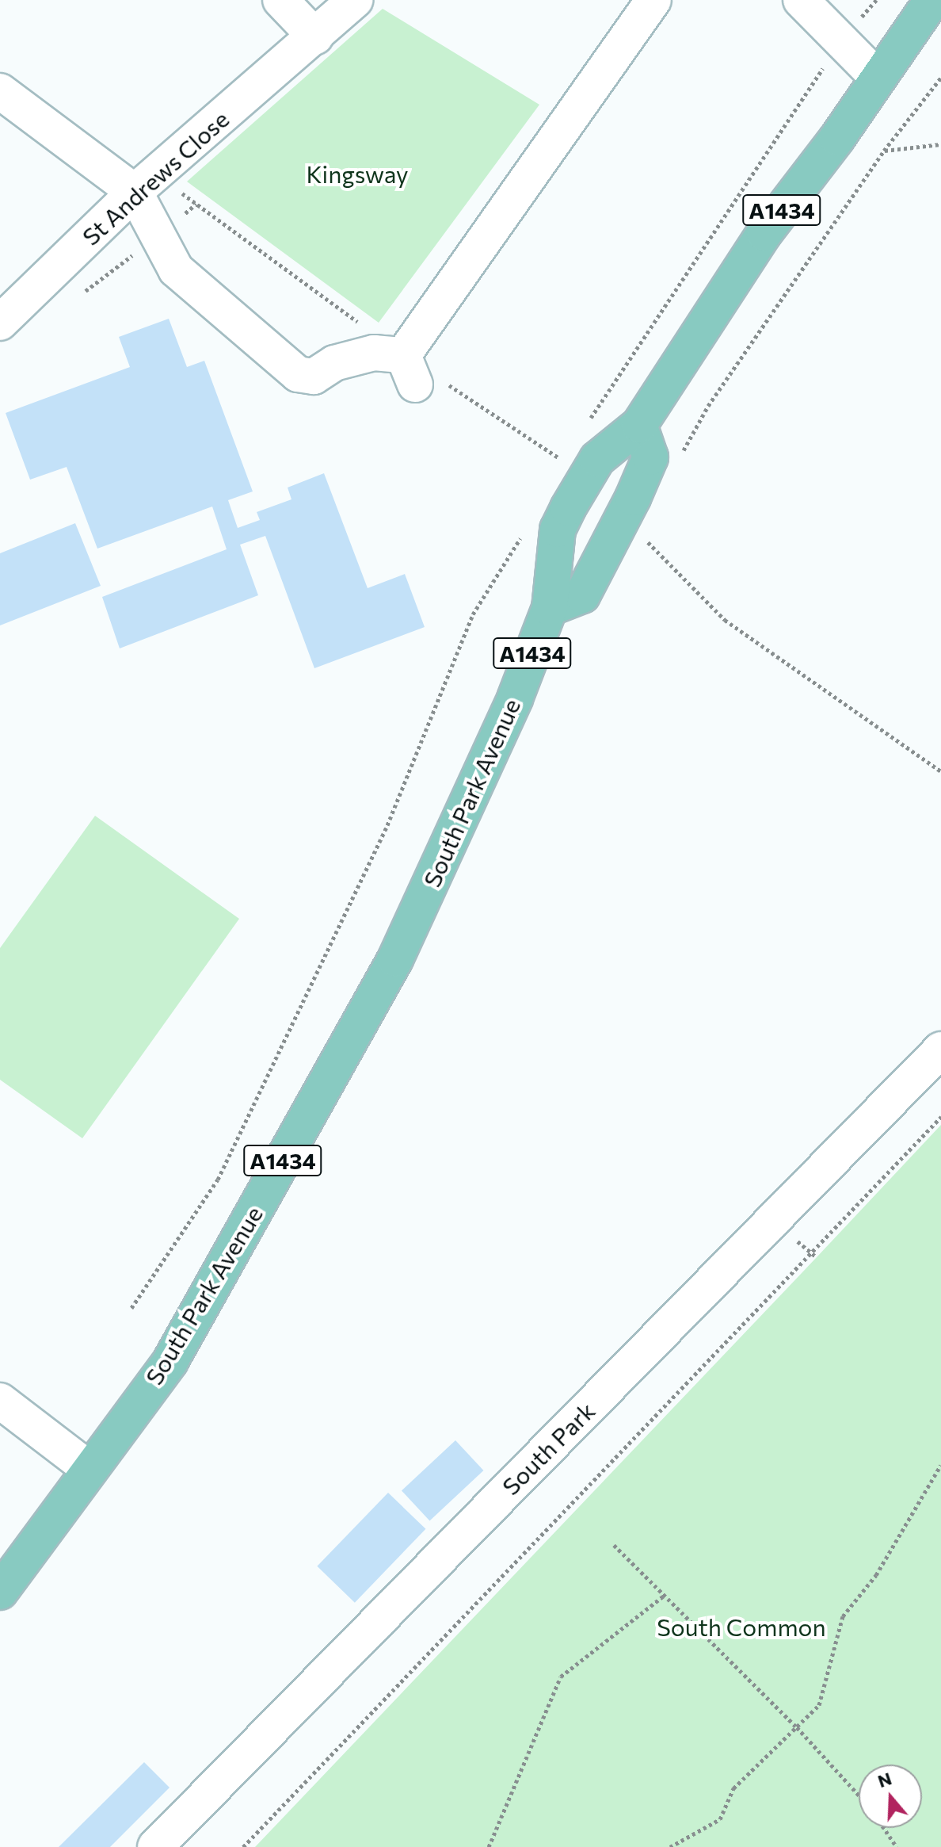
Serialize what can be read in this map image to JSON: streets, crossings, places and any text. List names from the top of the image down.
{
  "streets": {
    "main road": ["A1434", "South Park Avenue"],
    "street": ["St Andrews Close", "South Park"]
  },
  "parks": ["Kingsway", "South Common"],
  "north": "top"
}
